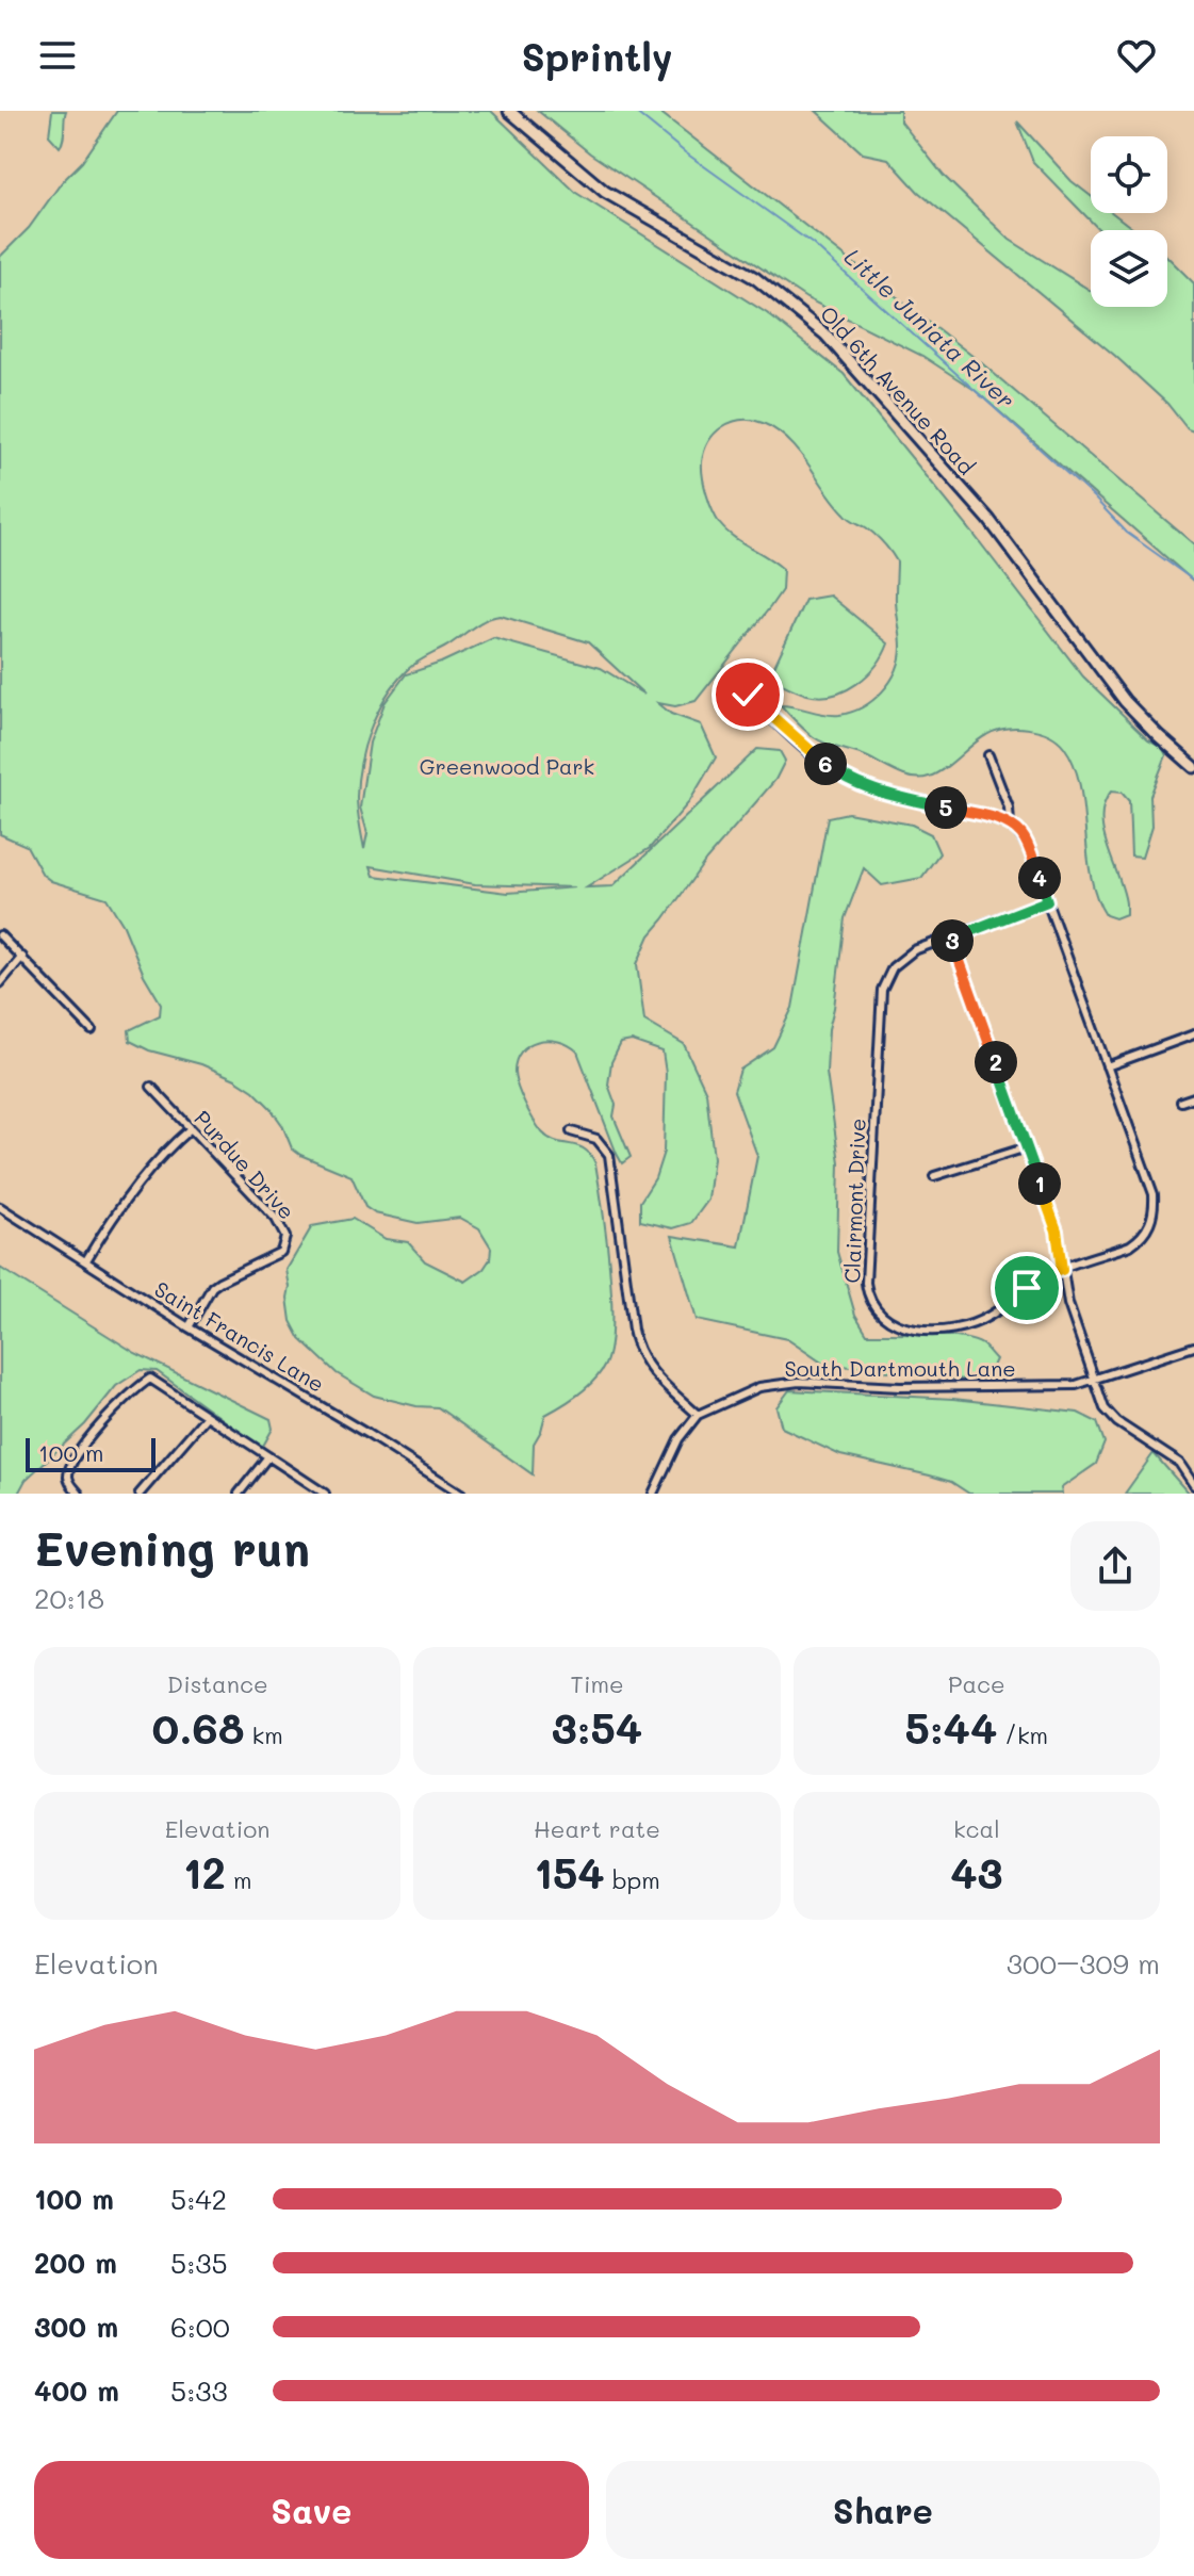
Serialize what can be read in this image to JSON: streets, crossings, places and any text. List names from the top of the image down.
{
  "streets": {
    "main road": ["Old 6th Avenue Road"],
    "street": [
      "Purdue Drive",
      "Clairmont Drive",
      "Saint Francis Lane",
      "South Dartmouth Lane"
    ]
  },
  "crossings": [
    ["Purdue Drive", "Saint Francis Lane"]
  ],
  "water": ["Little Juniata River"],
  "parks": ["Greenwood Park"],
  "scale_bar": "100 m",
  "page": {
    "header": "Sprintly",
    "pins": [
      "6",
      "5",
      "4",
      "3",
      "2",
      "1"
    ],
    "scale": "100 m",
    "heading": ["Evening run", "20:18"],
    "stats": [
      ["Distance", "0.68 km"],
      ["Time", "3:54"],
      ["Pace", "5:44 /km"],
      ["Elevation", "12 m"],
      ["Heart rate", "154 bpm"],
      ["kcal", "43"]
    ],
    "chart": ["Elevation", "300–309 m"],
    "list": [
      {
        "name": "100 m",
        "note": "5:42"
      },
      {
        "name": "200 m",
        "note": "5:35"
      },
      {
        "name": "300 m",
        "note": "6:00"
      },
      {
        "name": "400 m",
        "note": "5:33"
      }
    ],
    "buttons": ["Save", "Share"]
  }
}
